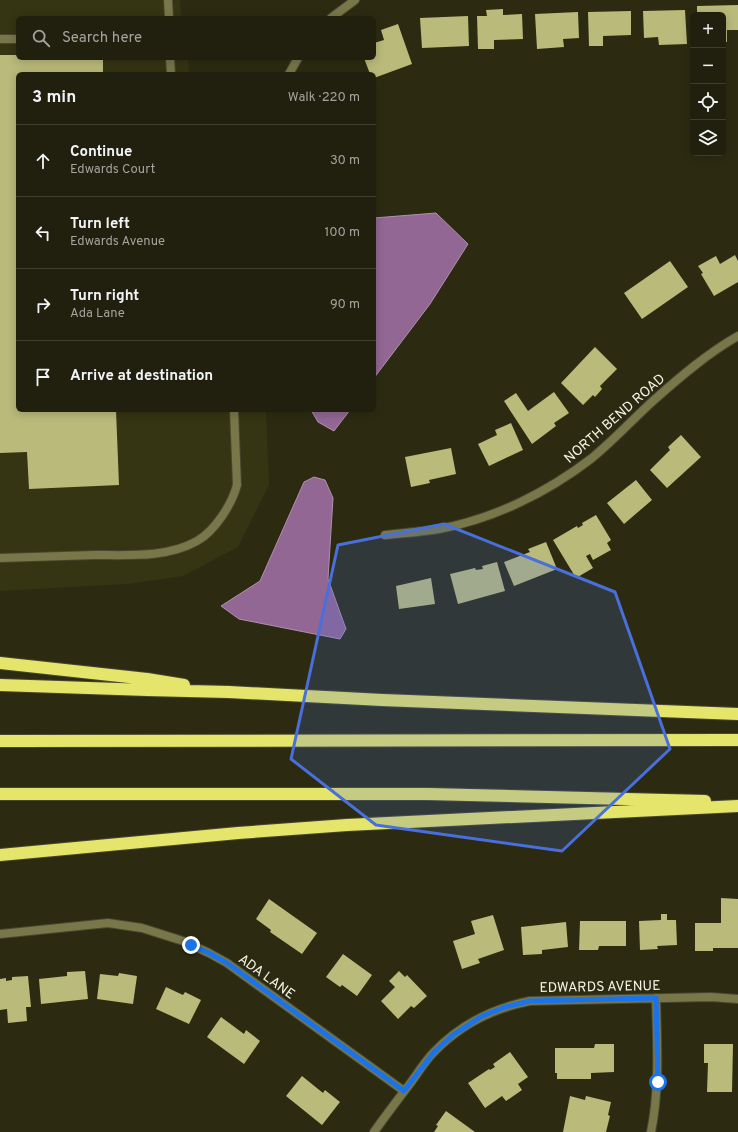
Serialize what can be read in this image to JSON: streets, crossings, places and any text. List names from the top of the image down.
{
  "streets": {
    "street": ["NORTH BEND ROAD", "ADA LANE", "EDWARDS AVENUE"]
  },
  "crossings": [
    ["ADA LANE", "EDWARDS AVENUE"]
  ],
  "page": {
    "map_buttons": ["+", "−"],
    "search": "Search here",
    "heading": ["3 min", "Walk · 220 m"],
    "list": [
      ["Continue", "Edwards Court", "30 m"],
      ["Turn left", "Edwards Avenue", "100 m"],
      ["Turn right", "Ada Lane", "90 m"],
      "Arrive at destination"
    ]
  }
}
